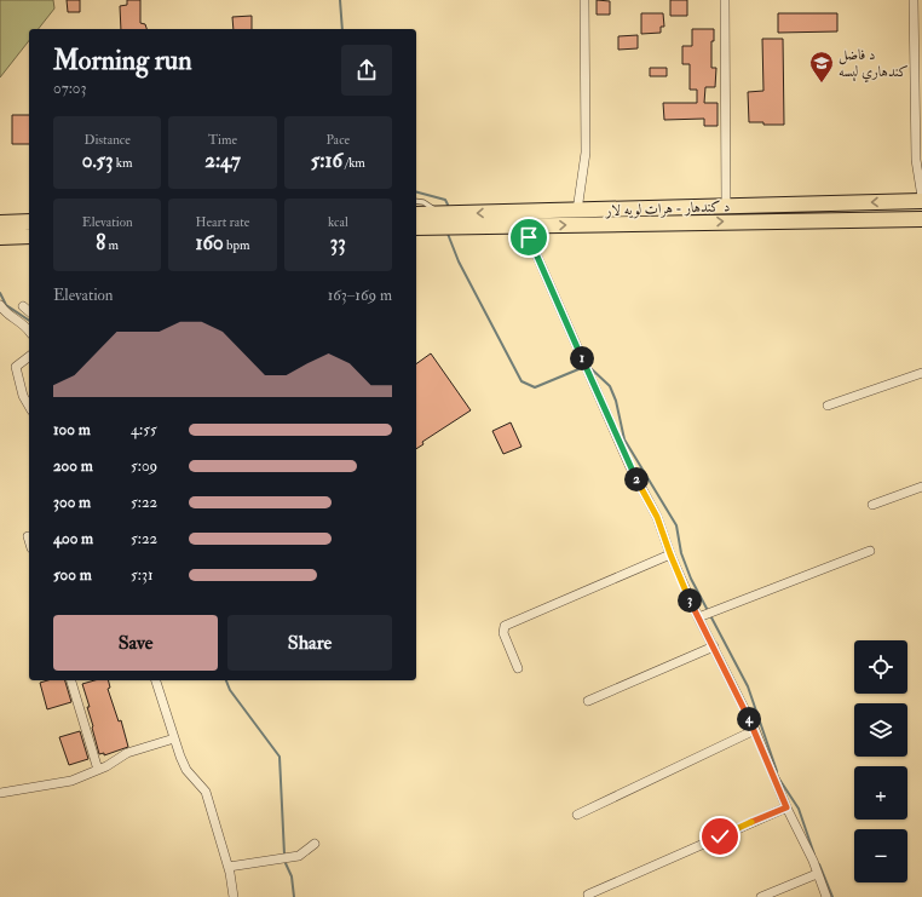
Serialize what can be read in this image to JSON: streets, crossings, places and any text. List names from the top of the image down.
{
  "streets": {
    "highway": ["د کندهار - هرات لويه لار"]
  },
  "places": {
    "school or university": ["د فاضل کندهاري لېسه"]
  },
  "page": {
    "heading": ["Morning run", "07:03"],
    "stats": [
      ["Distance", "0.53 km"],
      ["Time", "2:47"],
      ["Pace", "5:16 /km"],
      ["Elevation", "8 m"],
      ["Heart rate", "160 bpm"],
      ["kcal", "33"]
    ],
    "chart": ["Elevation", "163–169 m"],
    "pins": [
      "1",
      "2",
      "3",
      "4"
    ],
    "list": [
      {
        "name": "100 m",
        "note": "4:55"
      },
      {
        "name": "200 m",
        "note": "5:09"
      },
      {
        "name": "300 m",
        "note": "5:22"
      },
      {
        "name": "400 m",
        "note": "5:22"
      },
      {
        "name": "500 m",
        "note": "5:31"
      }
    ],
    "buttons": ["Save", "Share"],
    "map_buttons": ["+", "−"]
  }
}
